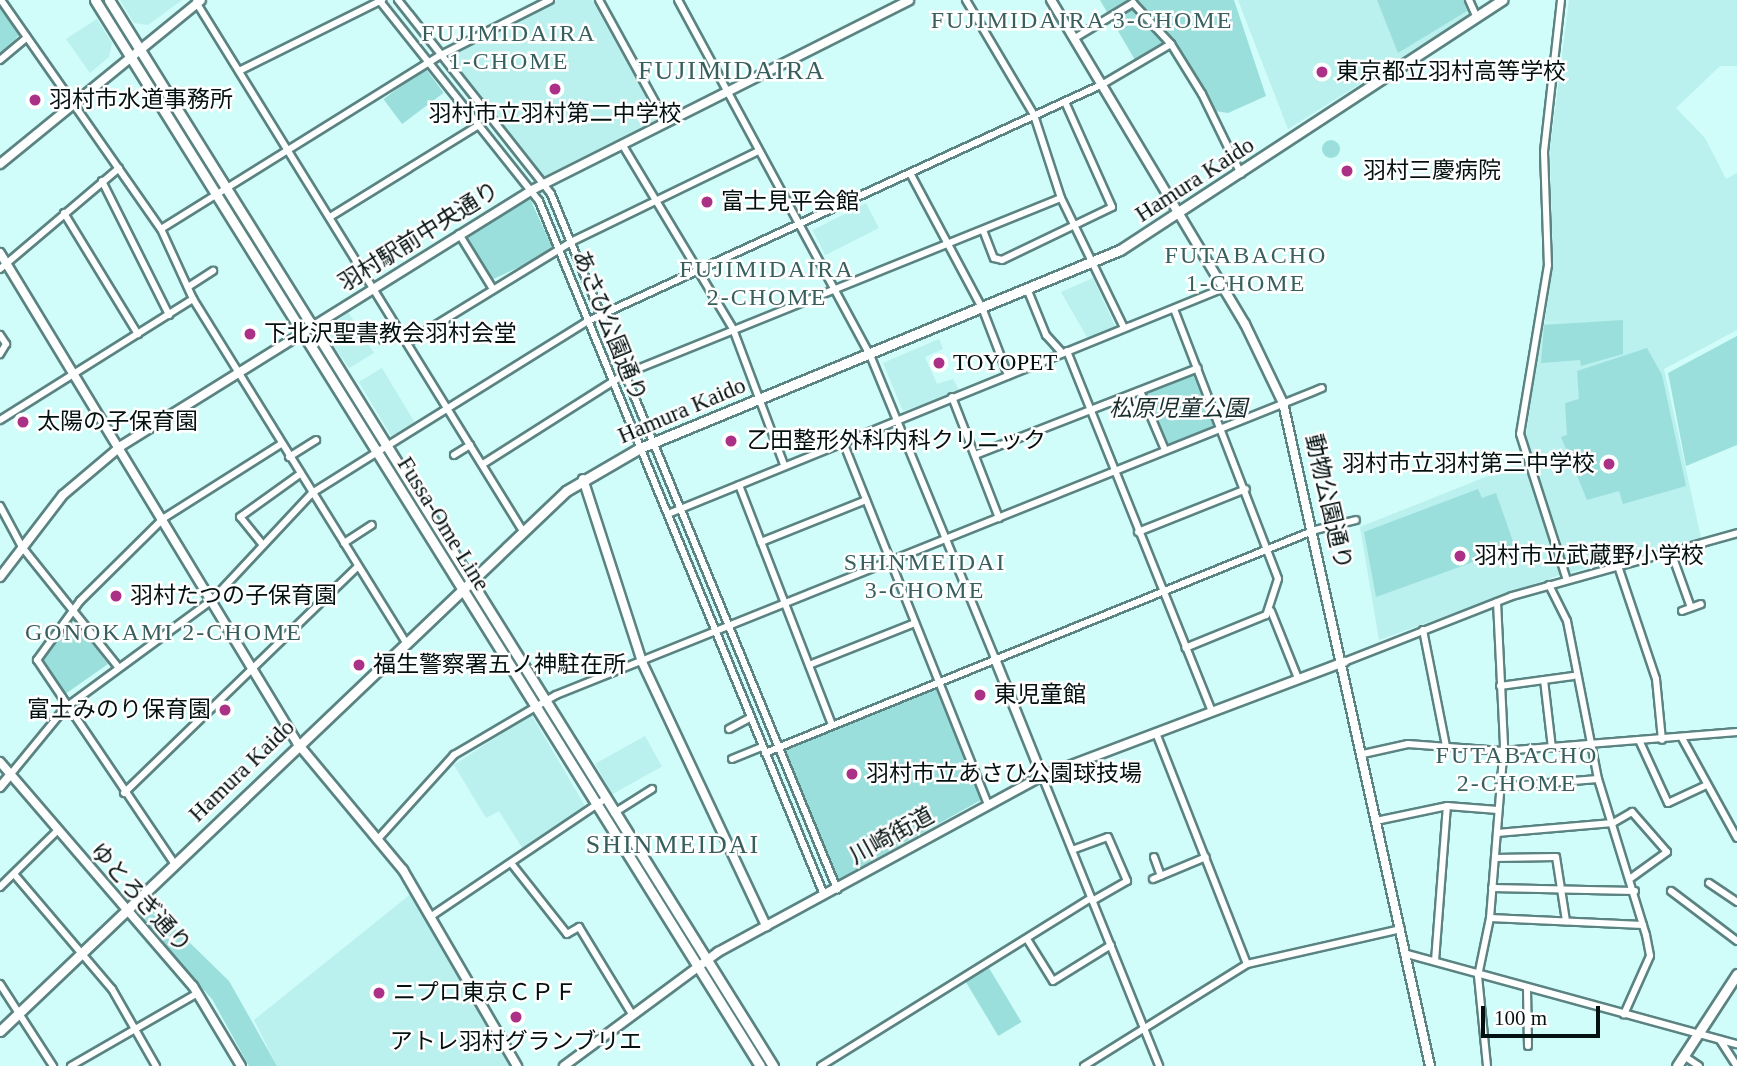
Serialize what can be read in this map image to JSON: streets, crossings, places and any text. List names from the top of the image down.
{
  "streets": {
    "main road": ["Hamura Kaido", "Fussa-Ome Line"],
    "street": [
      "羽村駅前中央通り",
      "あさひ公園通り",
      "動物公園通り",
      "川崎街道",
      "ゆとろぎ通り"
    ]
  },
  "crossings": [
    ["Hamura Kaido", "あさひ公園通り"],
    ["Hamura Kaido", "動物公園通り"],
    ["Hamura Kaido", "Fussa-Ome Line"],
    ["Hamura Kaido", "ゆとろぎ通り"],
    ["羽村駅前中央通り", "あさひ公園通り"],
    ["羽村駅前中央通り", "Fussa-Ome Line"],
    ["あさひ公園通り", "川崎街道"],
    ["動物公園通り", "川崎街道"],
    ["Fussa-Ome Line", "川崎街道"]
  ],
  "districts": [
    "FUJIMIDAIRA 3-CHOME",
    "FUJIMIDAIRA 1-CHOME",
    "FUJIMIDAIRA",
    "FUTABACHO 1-CHOME",
    "FUJIMIDAIRA 2-CHOME",
    "SHINMEIDAI 3-CHOME",
    "GONOKAMI 2-CHOME",
    "FUTABACHO 2-CHOME",
    "SHINMEIDAI"
  ],
  "parks": ["松原児童公園"],
  "places": [
    "東京都立羽村高等学校",
    "羽村市立羽村第二中学校",
    "羽村市水道事務所",
    "羽村三慶病院",
    "富士見平会館",
    "下北沢聖書教会羽村会堂",
    "TOYOPET",
    "太陽の子保育園",
    "乙田整形外科内科クリニック",
    "羽村市立羽村第三中学校",
    "羽村市立武蔵野小学校",
    "羽村たつの子保育園",
    "福生警察署五ノ神駐在所",
    "東児童館",
    "富士みのり保育園",
    "羽村市立あさひ公園球技場",
    "ニプロ東京ＣＰＦ",
    "アトレ羽村グランブリエ"
  ],
  "scale_bar": "100 m"
}
